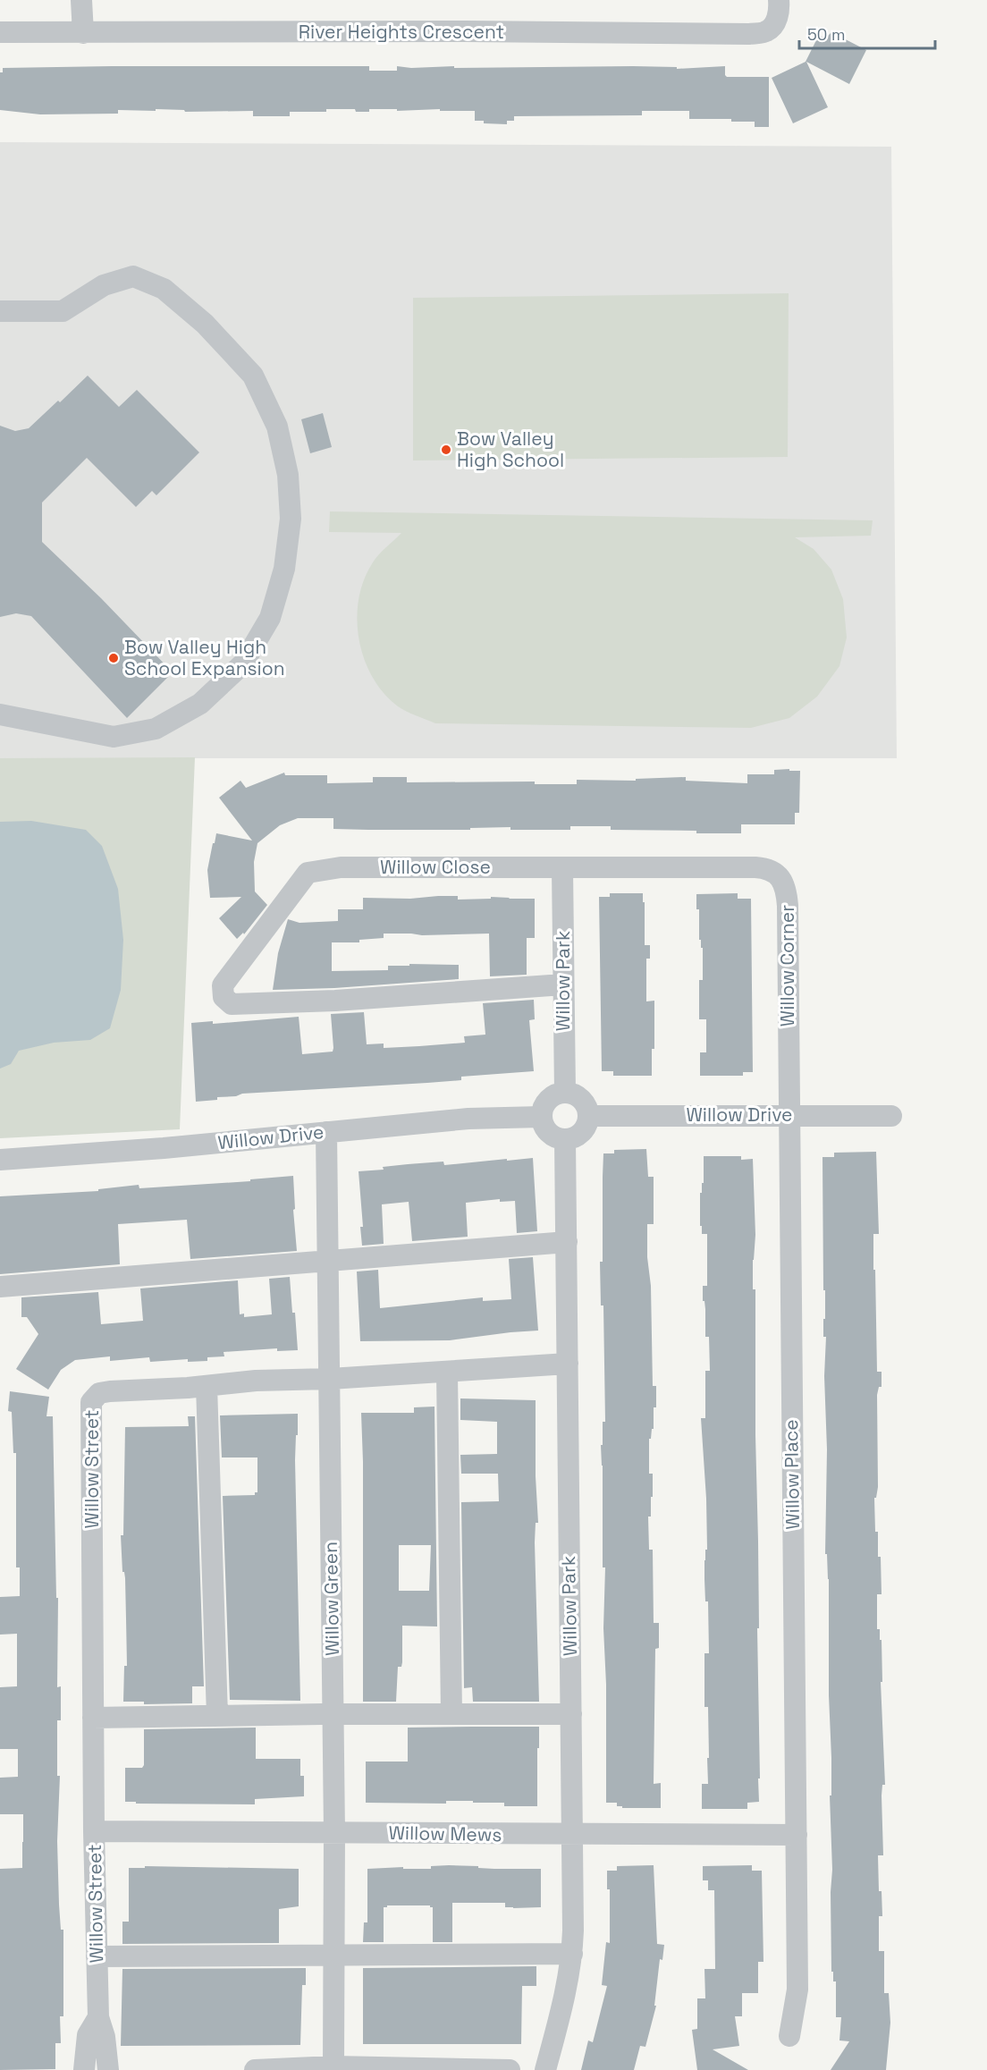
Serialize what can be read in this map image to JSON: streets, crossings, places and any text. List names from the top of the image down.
{
  "streets": {
    "street": [
      "River Heights Crescent",
      "Willow Close",
      "Willow Corner",
      "Willow Park",
      "Willow Drive",
      "Willow Street",
      "Willow Place",
      "Willow Green",
      "Willow Mews"
    ]
  },
  "crossings": [
    ["Willow Close", "Willow Corner"],
    ["Willow Close", "Willow Park"],
    ["Willow Corner", "Willow Park"],
    ["Willow Corner", "Willow Drive"],
    ["Willow Corner", "Willow Place"],
    ["Willow Park", "Willow Drive"],
    ["Willow Park", "Willow Street"],
    ["Willow Park", "Willow Mews"],
    ["Willow Drive", "Willow Place"],
    ["Willow Drive", "Willow Green"],
    ["Willow Street", "Willow Green"],
    ["Willow Street", "Willow Mews"],
    ["Willow Place", "Willow Mews"],
    ["Willow Green", "Willow Mews"]
  ],
  "places": ["Bow Valley High School", "Bow Valley High School Expansion"],
  "scale_bar": "50 m"
}
